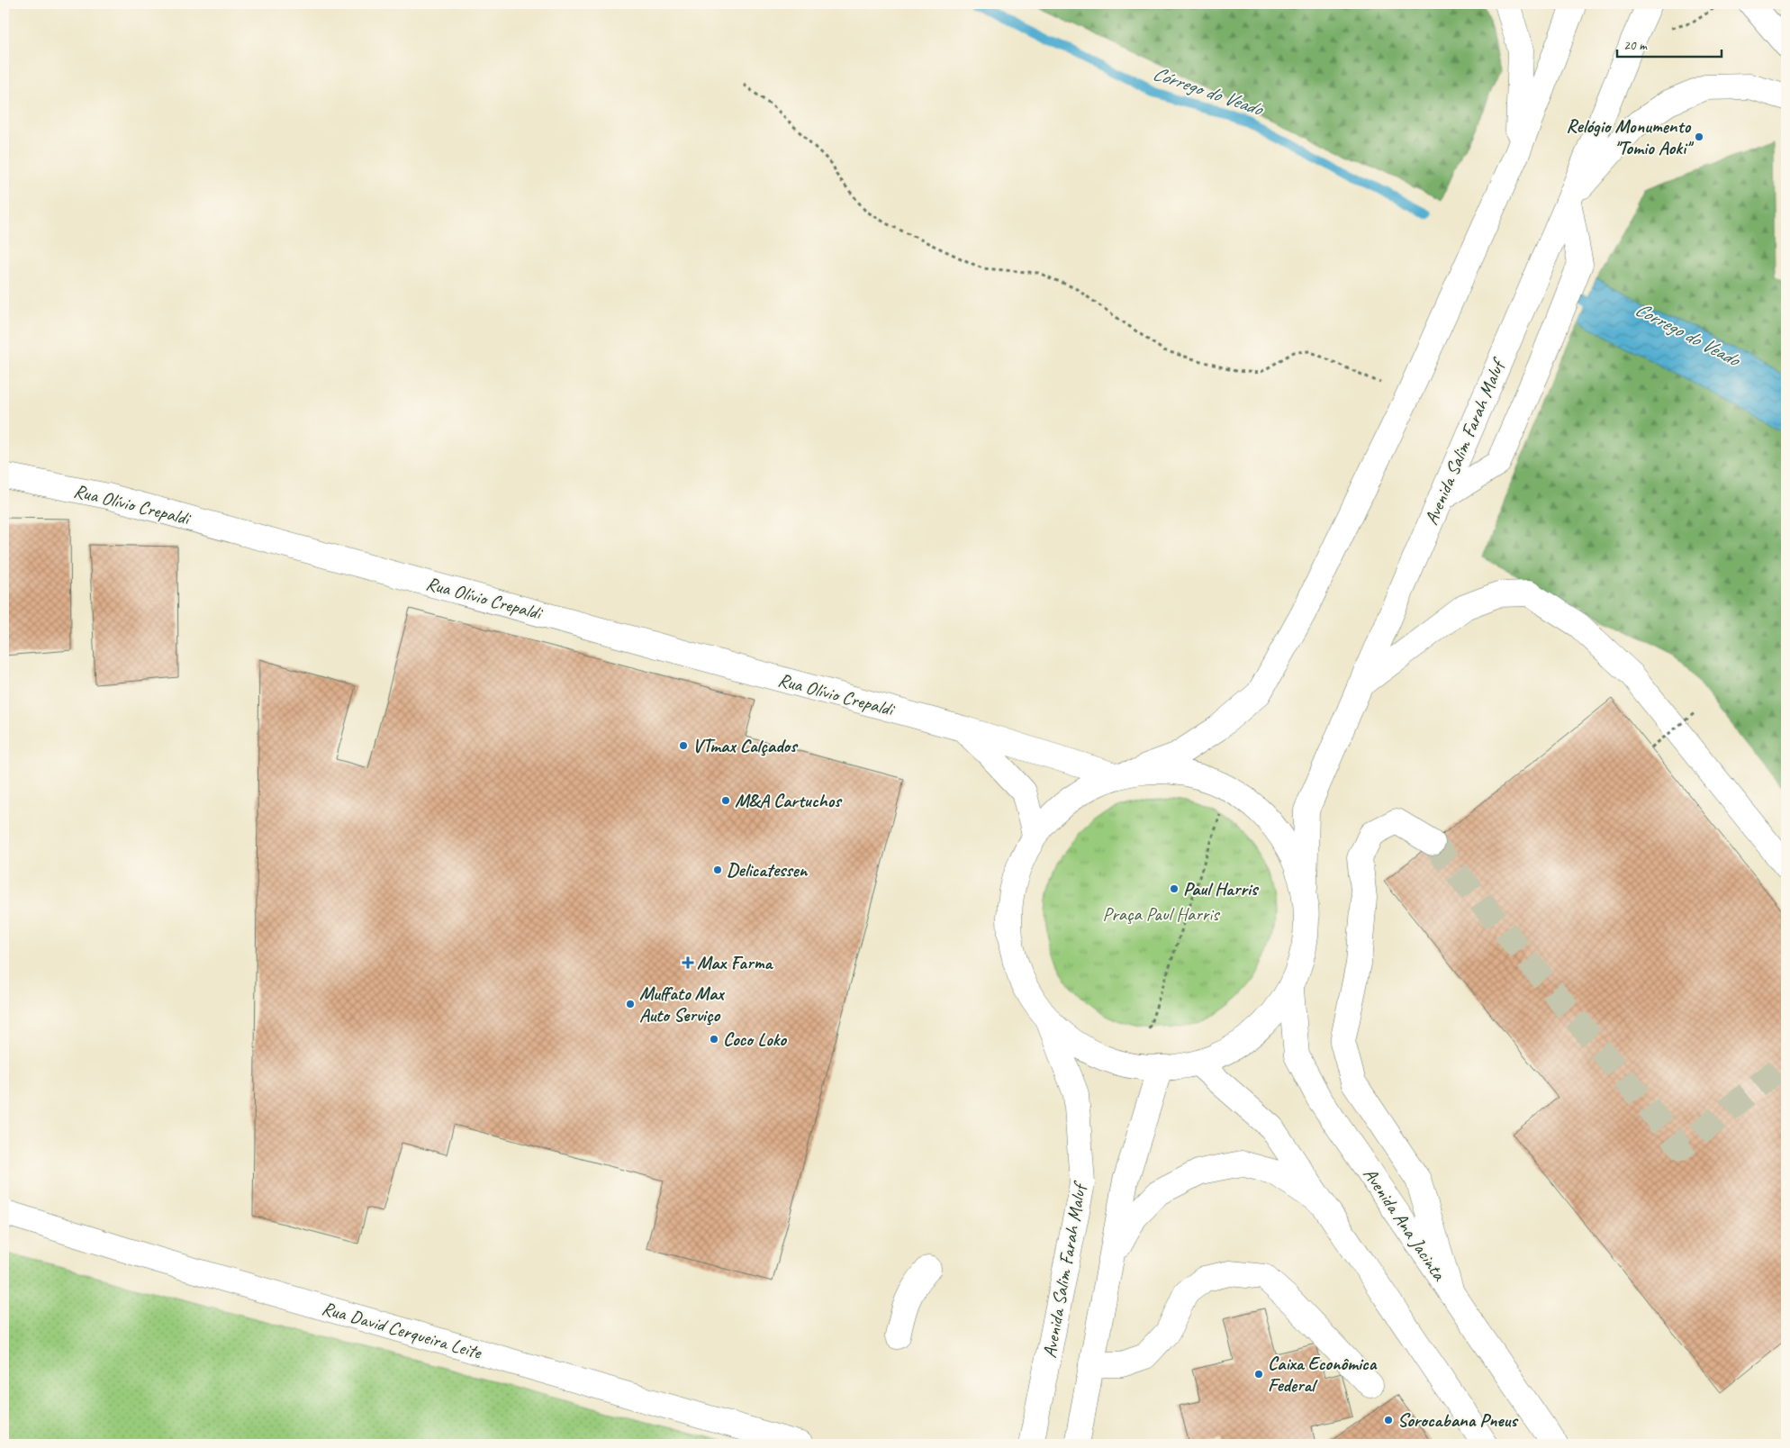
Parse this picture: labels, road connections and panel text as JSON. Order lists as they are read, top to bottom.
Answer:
{
  "streets": {
    "main road": [
      "Avenida Salim Farah Maluf",
      "Rua Olívio Crepaldi",
      "Avenida Ana Jacinta",
      "Rua David Cerqueira Leite"
    ]
  },
  "crossings": [
    ["Avenida Salim Farah Maluf", "Avenida Ana Jacinta"]
  ],
  "water": ["Córrego do Veado", "Corrego do Veado"],
  "parks": ["Praça Paul Harris"],
  "places": {
    "other": [
      "Relógio Monumento \"Tomio Aoki\"",
      "VTmax Calçados",
      "M&A Cartuchos",
      "Delicatessen",
      "Paul Harris",
      "Muffato Max Auto Serviço",
      "Coco Loko",
      "Caixa Econômica Federal",
      "Sorocabana Pneus"
    ],
    "health": ["Max Farma"]
  },
  "scale_bar": "20 m"
}
